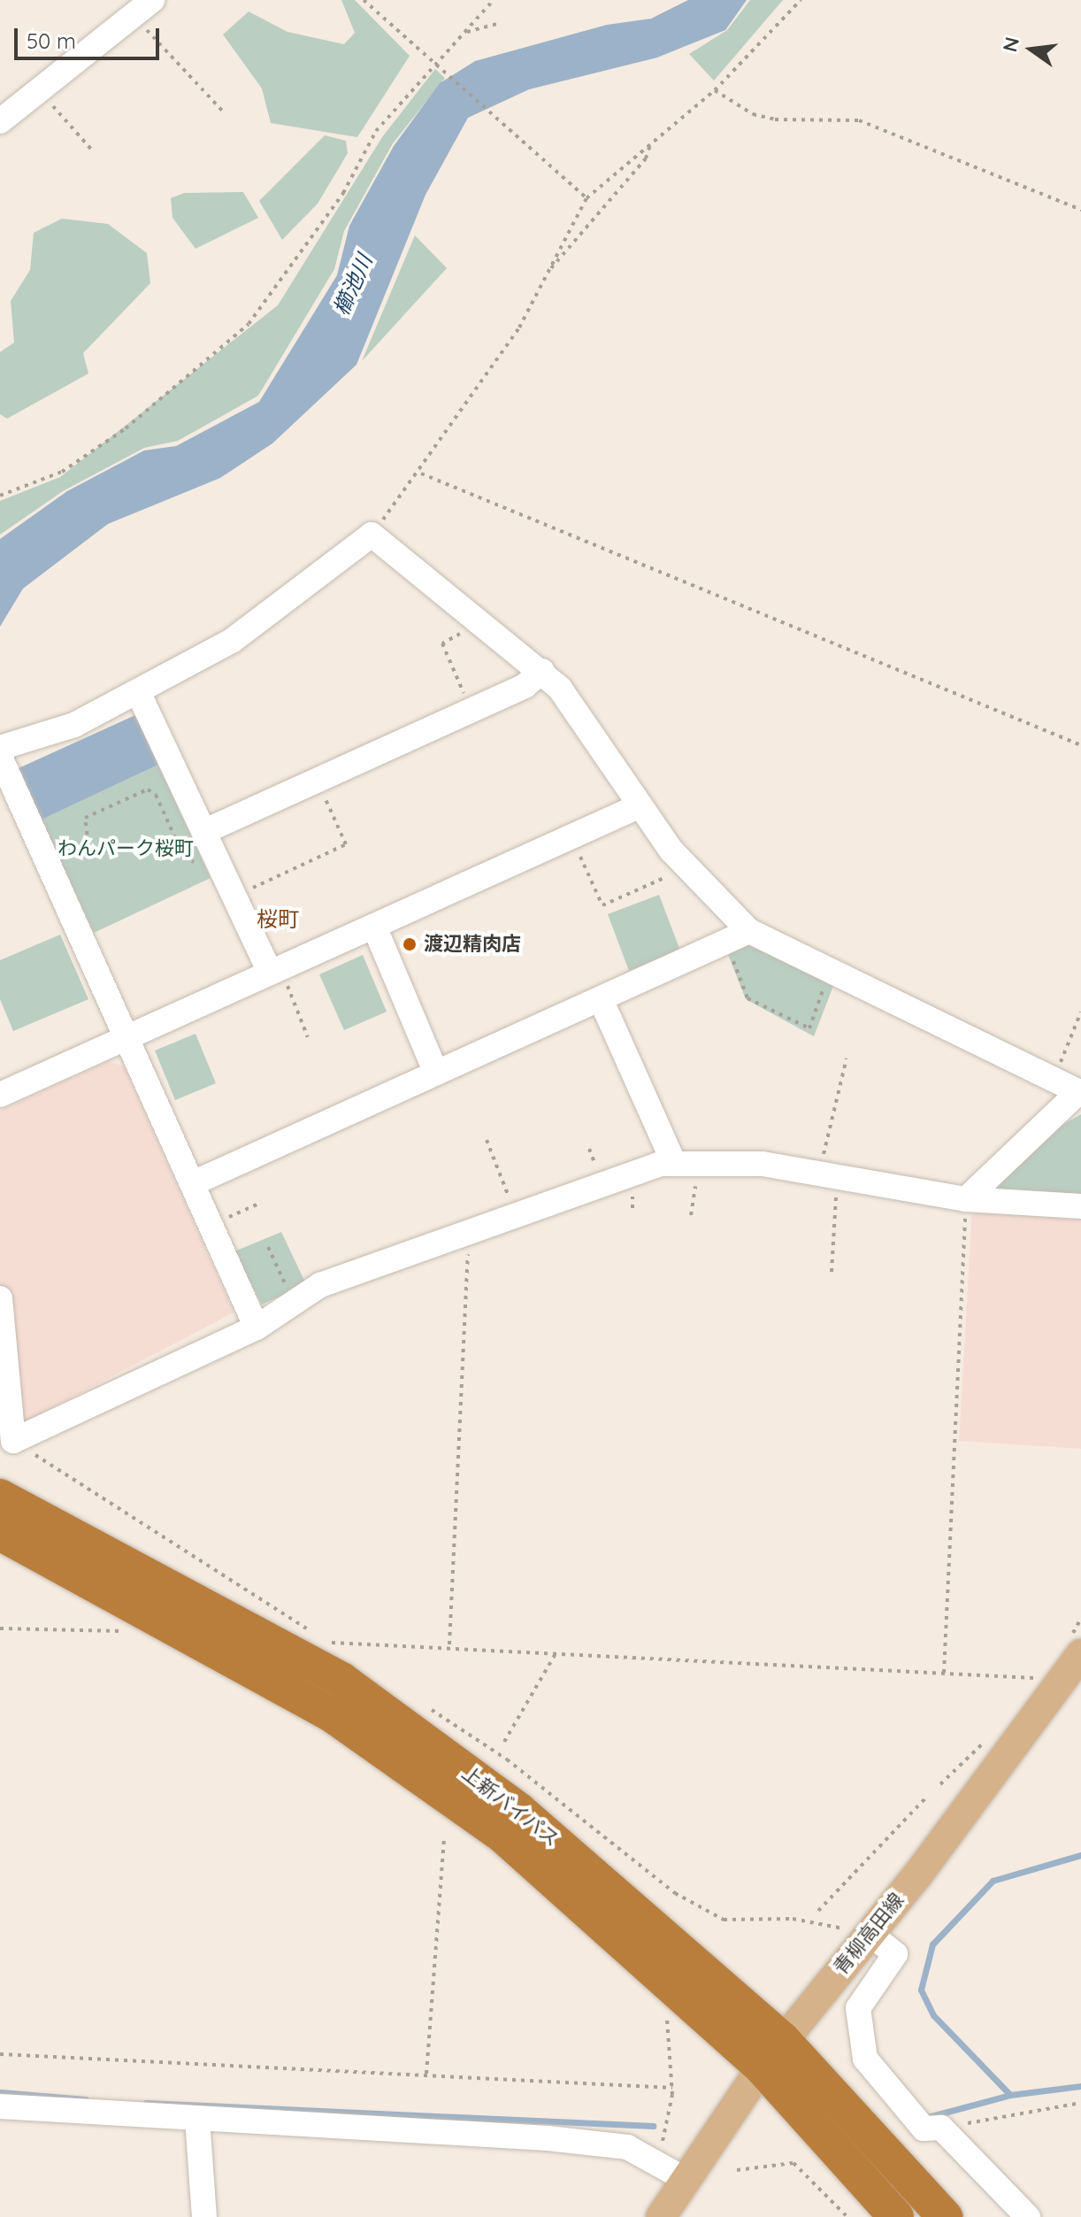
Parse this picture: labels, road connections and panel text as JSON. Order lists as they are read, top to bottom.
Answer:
{
  "streets": {
    "highway": ["上新バイパス"],
    "main road": ["青柳高田線"]
  },
  "crossings": [
    ["上新バイパス", "青柳高田線"]
  ],
  "districts": ["桜町"],
  "water": ["櫛池川"],
  "parks": ["わんパーク桜町"],
  "places": ["渡辺精肉店"],
  "scale_bar": "50 m",
  "north": "left"
}
